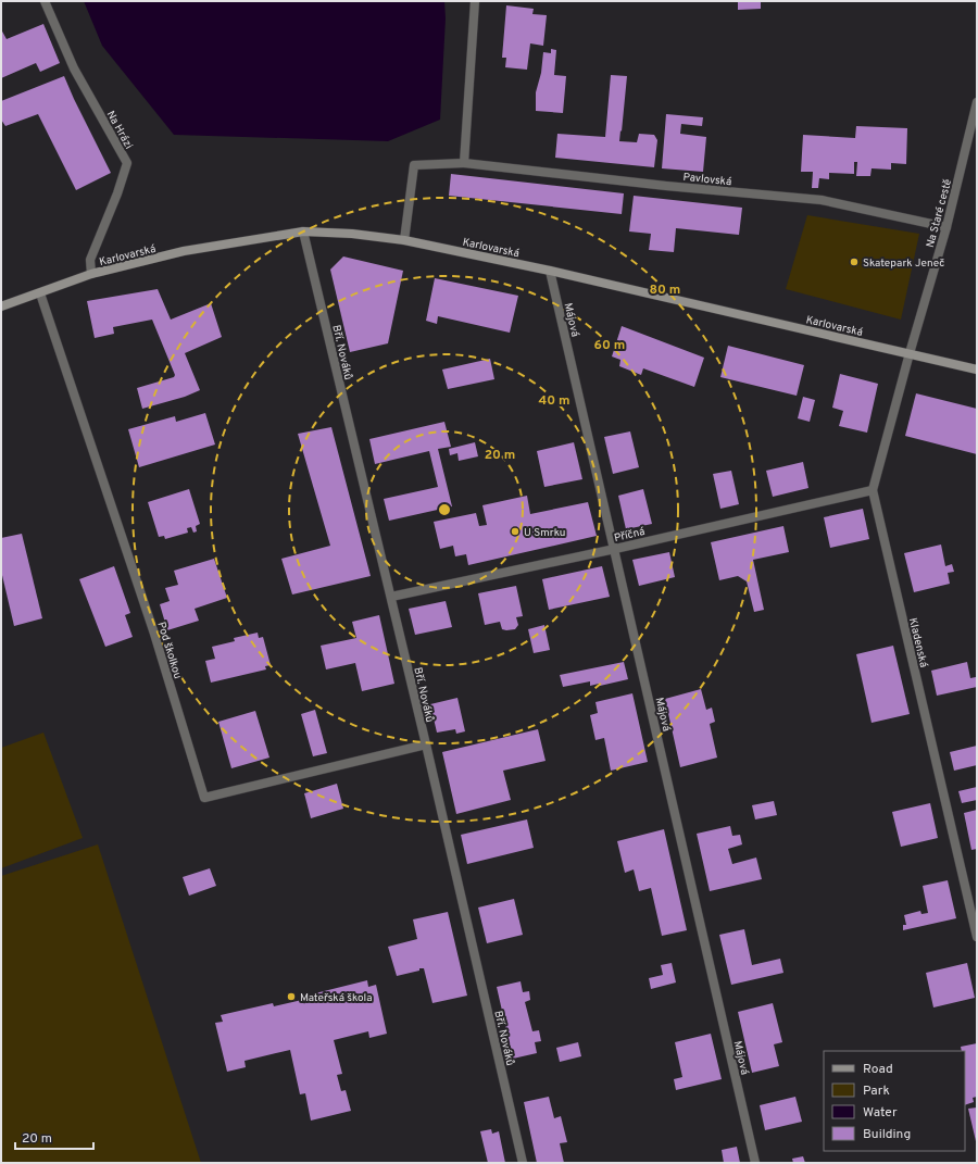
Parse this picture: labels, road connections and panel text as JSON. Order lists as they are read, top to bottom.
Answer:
{
  "streets": {
    "main road": ["Karlovarská"],
    "street": [
      "Na Hrázi",
      "Pavlovská",
      "Na Staré cestě",
      "Májová",
      "Bří. Nováků",
      "Příčná",
      "Kladenská",
      "Pod školkou"
    ]
  },
  "crossings": [
    ["Na Hrázi", "Karlovarská"],
    ["Pavlovská", "Na Staré cestě"],
    ["Pavlovská", "Karlovarská"],
    ["Na Staré cestě", "Karlovarská"],
    ["Na Staré cestě", "Kladenská"],
    ["Karlovarská", "Májová"],
    ["Karlovarská", "Bří. Nováků"],
    ["Karlovarská", "Kladenská"],
    ["Karlovarská", "Pod školkou"],
    ["Májová", "Příčná"],
    ["Bří. Nováků", "Příčná"],
    ["Bří. Nováků", "Pod školkou"],
    ["Příčná", "Kladenská"]
  ],
  "places": ["Skatepark Jeneč", "U Smrku", "Mateřská škola"],
  "legend": [
    "Road",
    "Park",
    "Water",
    "Building"
  ],
  "scale_bar": "20 m",
  "rings": [
    "80 m",
    "60 m",
    "40 m",
    "20 m"
  ]
}
